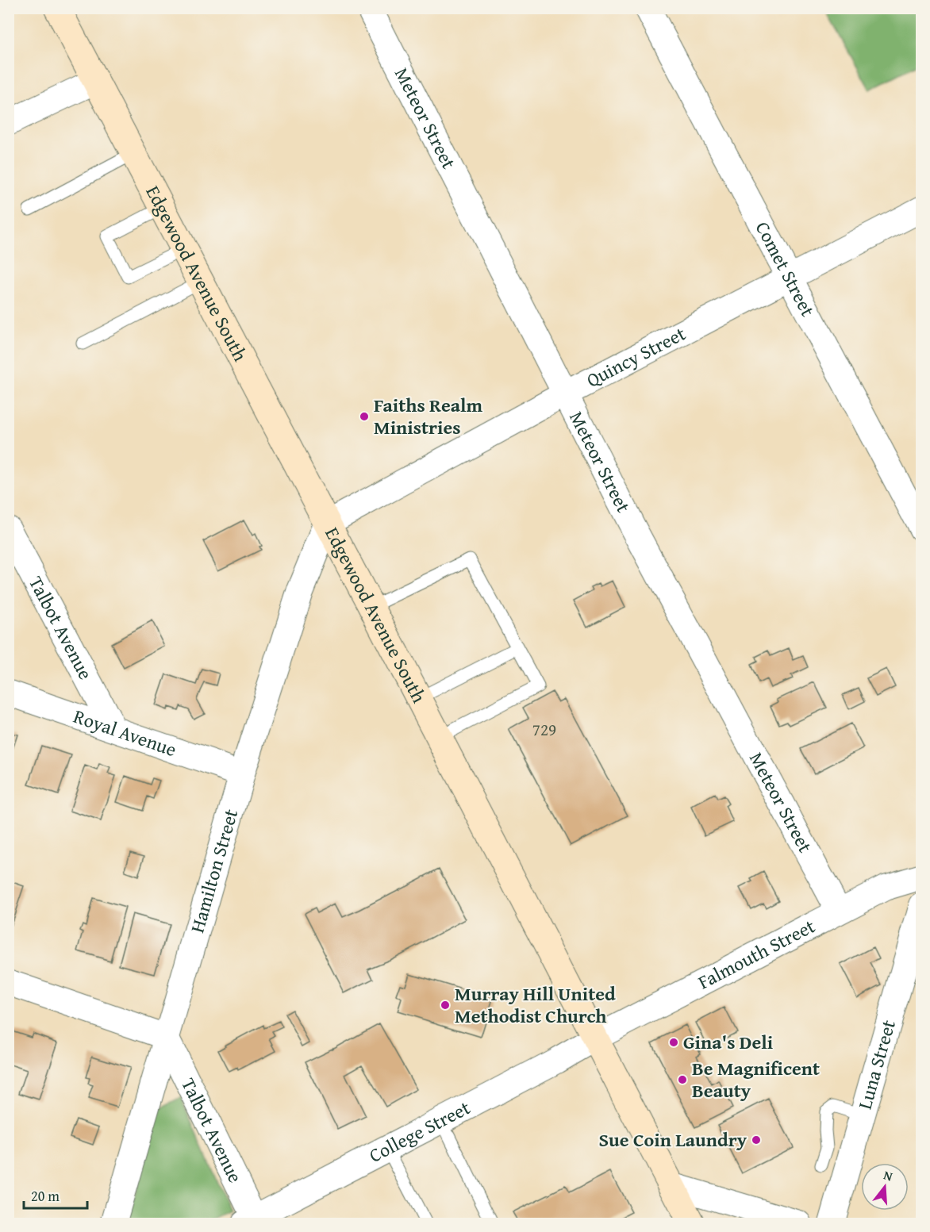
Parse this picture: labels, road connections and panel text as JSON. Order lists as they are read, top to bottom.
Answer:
{
  "streets": {
    "main road": ["Edgewood Avenue South"],
    "street": [
      "Meteor Street",
      "Comet Street",
      "Quincy Street",
      "Talbot Avenue",
      "Royal Avenue",
      "Hamilton Street",
      "Falmouth Street",
      "Luna Street",
      "College Street"
    ]
  },
  "crossings": [
    ["Meteor Street", "Quincy Street"],
    ["Meteor Street", "Falmouth Street"],
    ["Comet Street", "Quincy Street"],
    ["Edgewood Avenue South", "Quincy Street"],
    ["Edgewood Avenue South", "Hamilton Street"],
    ["Edgewood Avenue South", "Falmouth Street"],
    ["Edgewood Avenue South", "College Street"],
    ["Quincy Street", "Hamilton Street"],
    ["Talbot Avenue", "Royal Avenue"],
    ["Talbot Avenue", "Hamilton Street"],
    ["Talbot Avenue", "College Street"],
    ["Royal Avenue", "Hamilton Street"],
    ["Falmouth Street", "College Street"]
  ],
  "places": [
    "Faiths Realm Ministries",
    "Murray Hill United Methodist Church",
    "Gina's Deli",
    "Be Magnificent Beauty",
    "Sue Coin Laundry"
  ],
  "house_numbers": ["729"],
  "scale_bar": "20 m",
  "north": "top"
}
